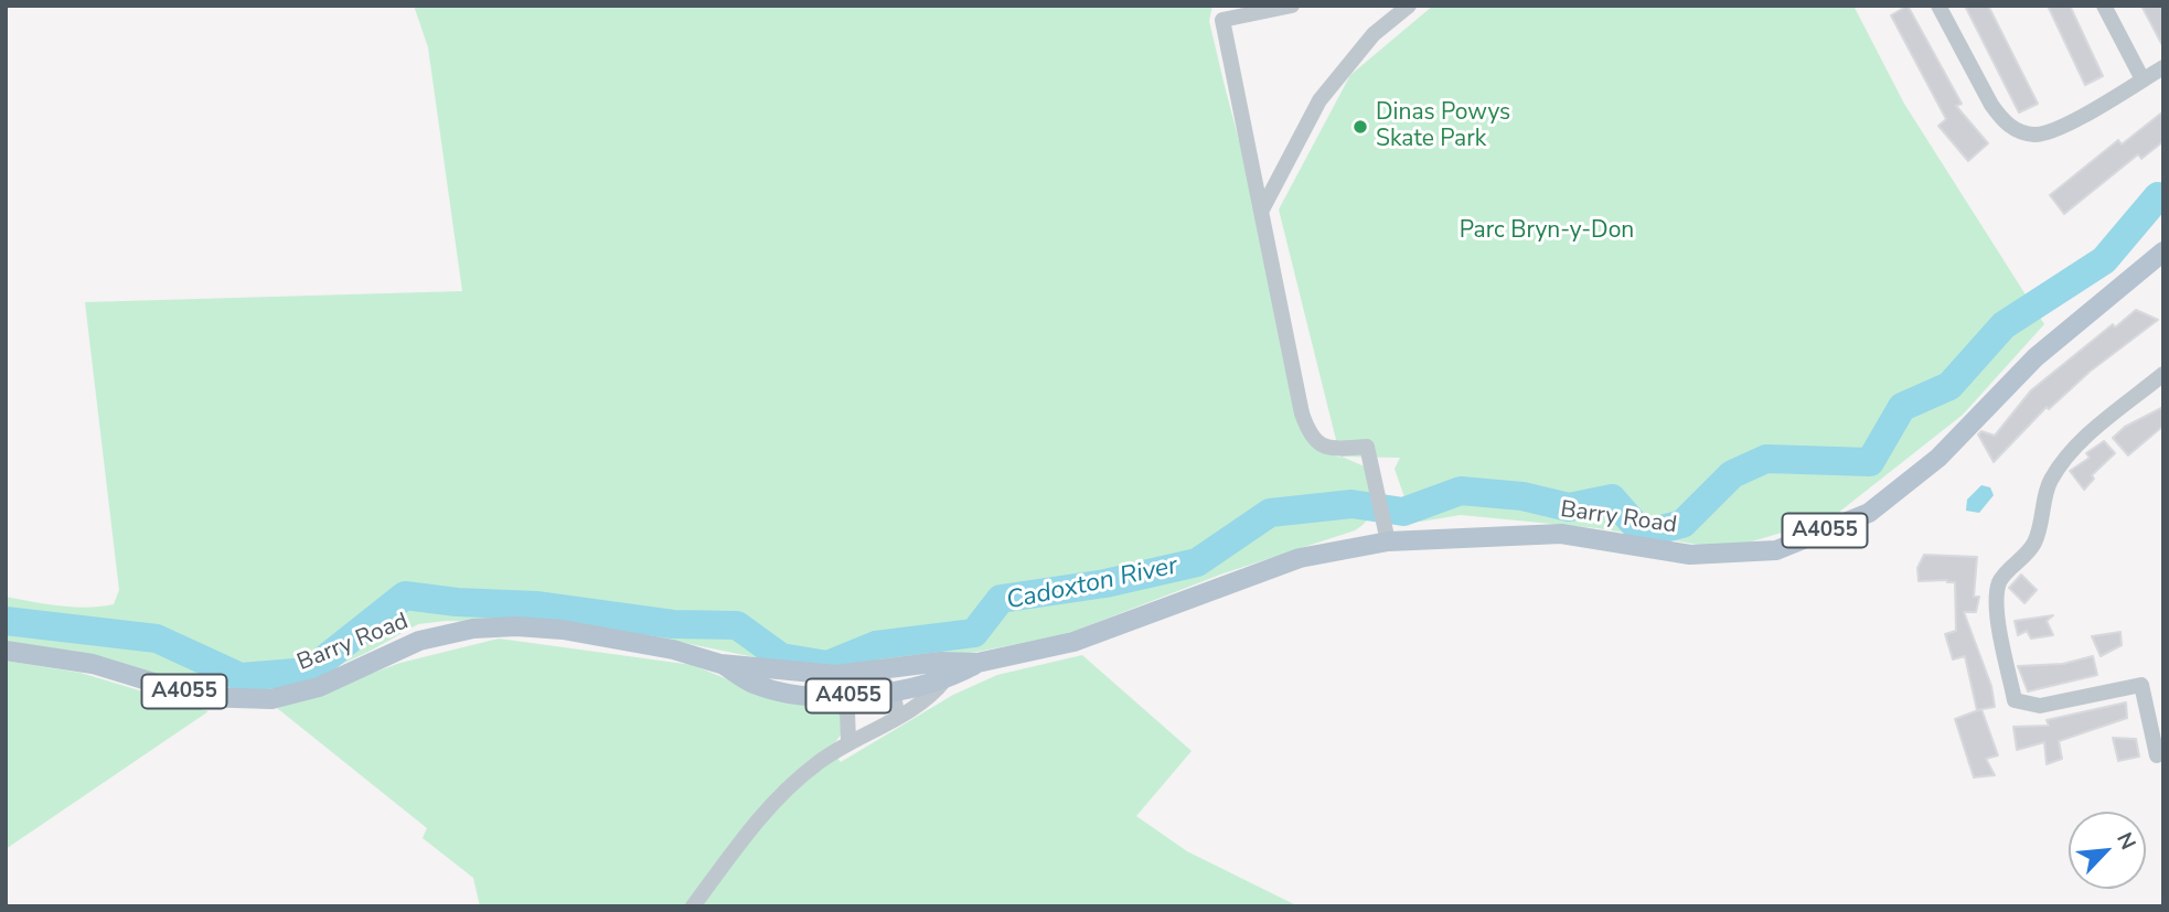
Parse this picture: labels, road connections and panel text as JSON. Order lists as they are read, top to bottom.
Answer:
{
  "streets": {
    "main road": ["Barry Road", "A4055"]
  },
  "water": ["Cadoxton River"],
  "parks": ["Parc Bryn-y-Don"],
  "places": ["Dinas Powys Skate Park"],
  "north": "top right"
}
